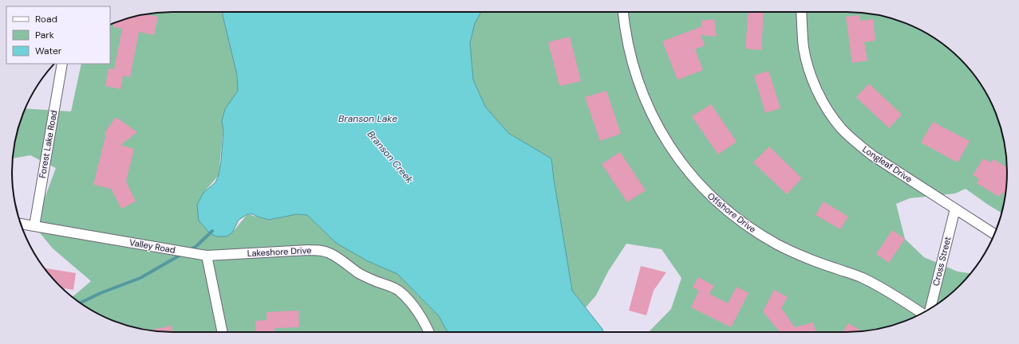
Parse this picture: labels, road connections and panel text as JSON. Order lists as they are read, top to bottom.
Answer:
{
  "streets": {
    "street": [
      "Forest Lake Road",
      "Longleaf Drive",
      "Offshore Drive",
      "Valley Road",
      "Lakeshore Drive",
      "Cross Street"
    ]
  },
  "crossings": [
    ["Forest Lake Road", "Valley Road"],
    ["Longleaf Drive", "Cross Street"],
    ["Valley Road", "Lakeshore Drive"]
  ],
  "water": ["Branson Lake", "Branson Creek"],
  "legend": ["Road", "Park", "Water"]
}
